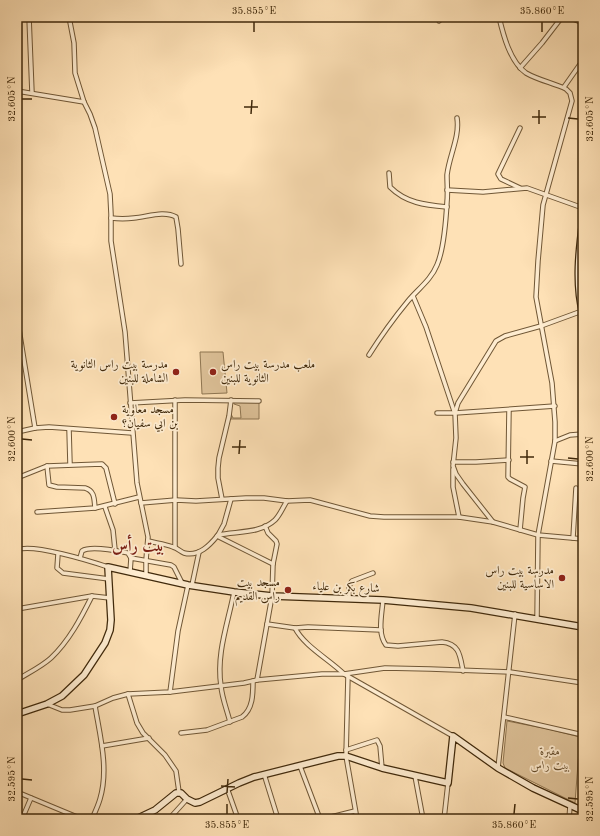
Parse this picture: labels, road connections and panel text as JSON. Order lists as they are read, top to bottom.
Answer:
{
  "streets": {
    "street": ["شارع بكر بن علياء"]
  },
  "districts": ["بيت رأس"],
  "parks": ["مقبرة بيت راس"],
  "places": [
    "مدرسة بيت راس الثانوية الشاملة للبنين",
    "ملعب مدرسة بيت راس الثانوية للبنين",
    "مسجد معاوية بن ابي سفيان؟",
    "مدرسة بيت راس الاساسية للبنين",
    "مسجد بيت راس القديم"
  ],
  "coordinates": [
    "35.855°E",
    "35.860°E",
    "32.605°N",
    "32.600°N",
    "32.595°N"
  ]
}
